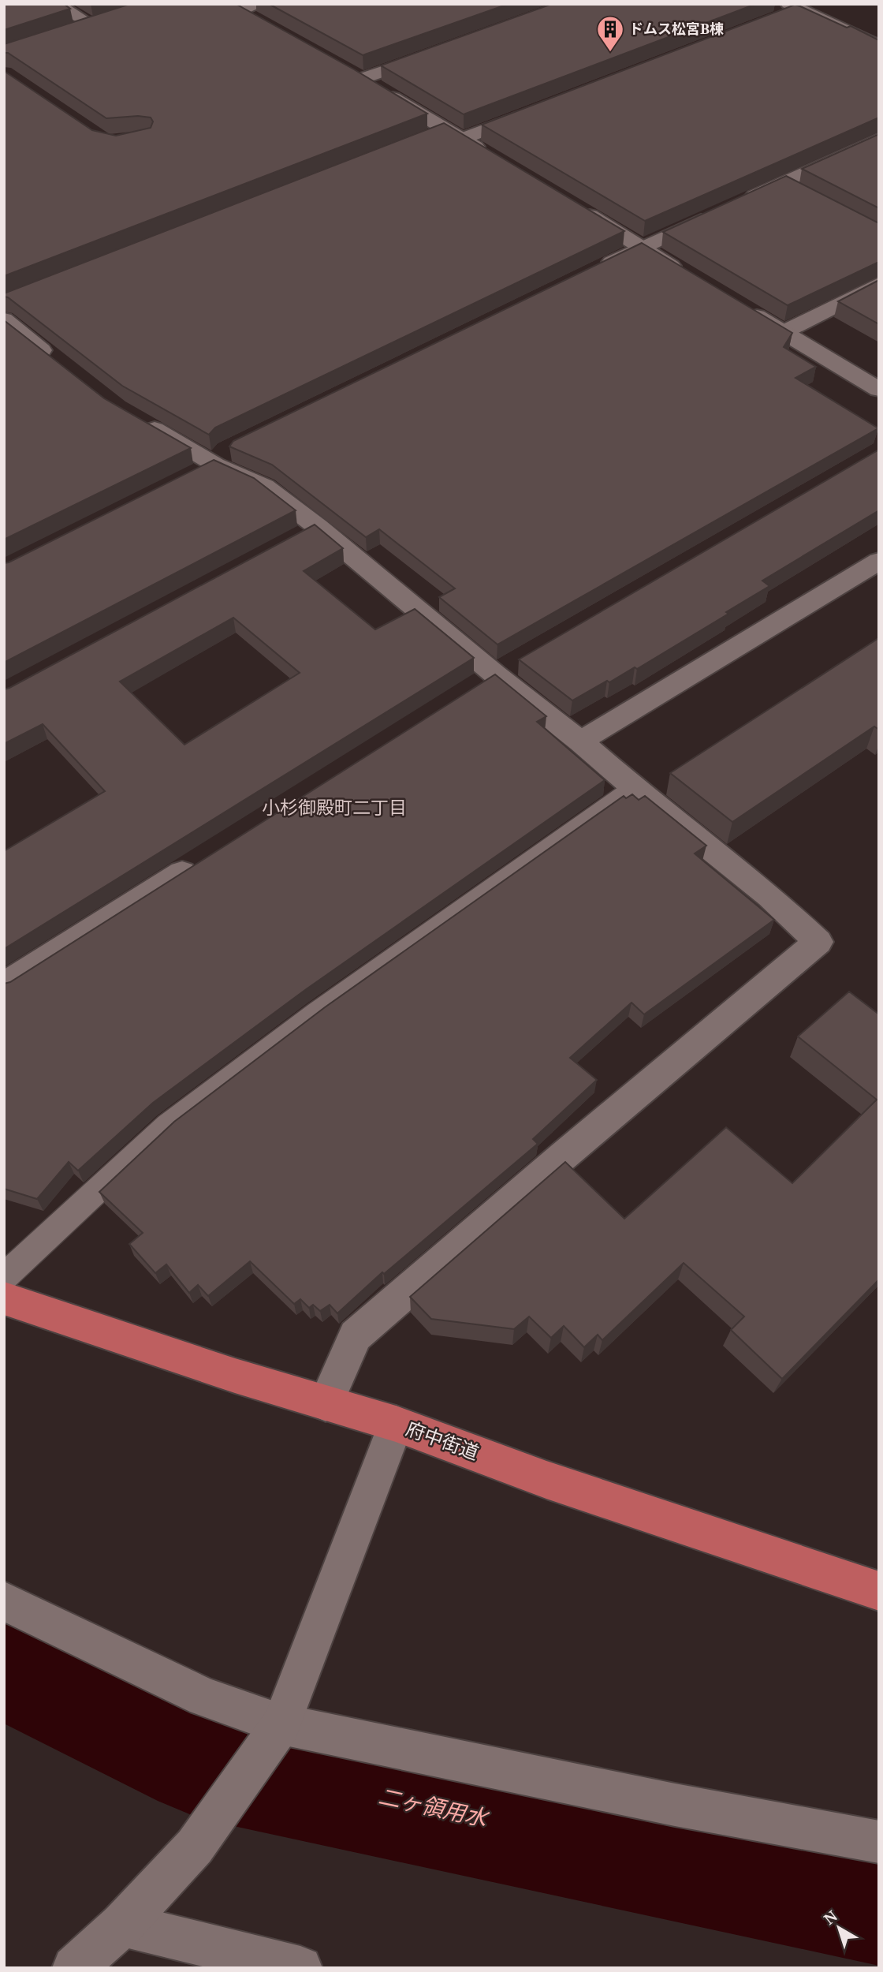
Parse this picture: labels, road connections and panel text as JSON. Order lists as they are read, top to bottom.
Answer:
{
  "streets": {
    "highway": ["府中街道"]
  },
  "districts": ["小杉御殿町二丁目"],
  "water": ["二ヶ領用水"],
  "places": {
    "building": ["ドムス松宮B棟"]
  },
  "north": "top left"
}
